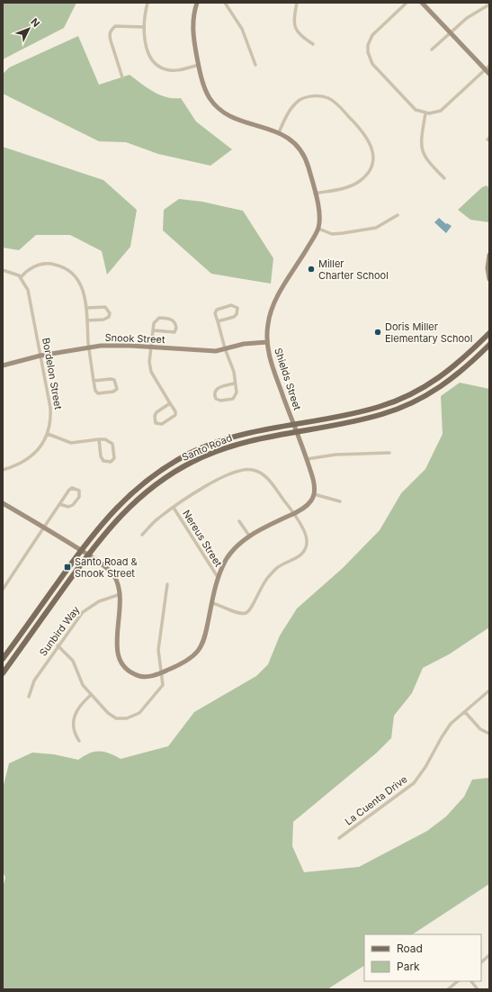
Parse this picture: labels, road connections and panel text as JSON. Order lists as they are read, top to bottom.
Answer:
{
  "streets": {
    "main road": ["Santo Road"],
    "street": [
      "Snook Street",
      "Bordelon Street",
      "Shields Street",
      "Nereus Street",
      "Sunbird Way",
      "La Cuenta Drive"
    ]
  },
  "crossings": [
    ["Snook Street", "Bordelon Street"],
    ["Snook Street", "Shields Street"],
    ["Shields Street", "Santo Road"]
  ],
  "places": {
    "other": ["Miller Charter School", "Doris Miller Elementary School"],
    "transit": ["Santo Road & Snook Street"]
  },
  "legend": ["Road", "Park"],
  "north": "top right"
}
